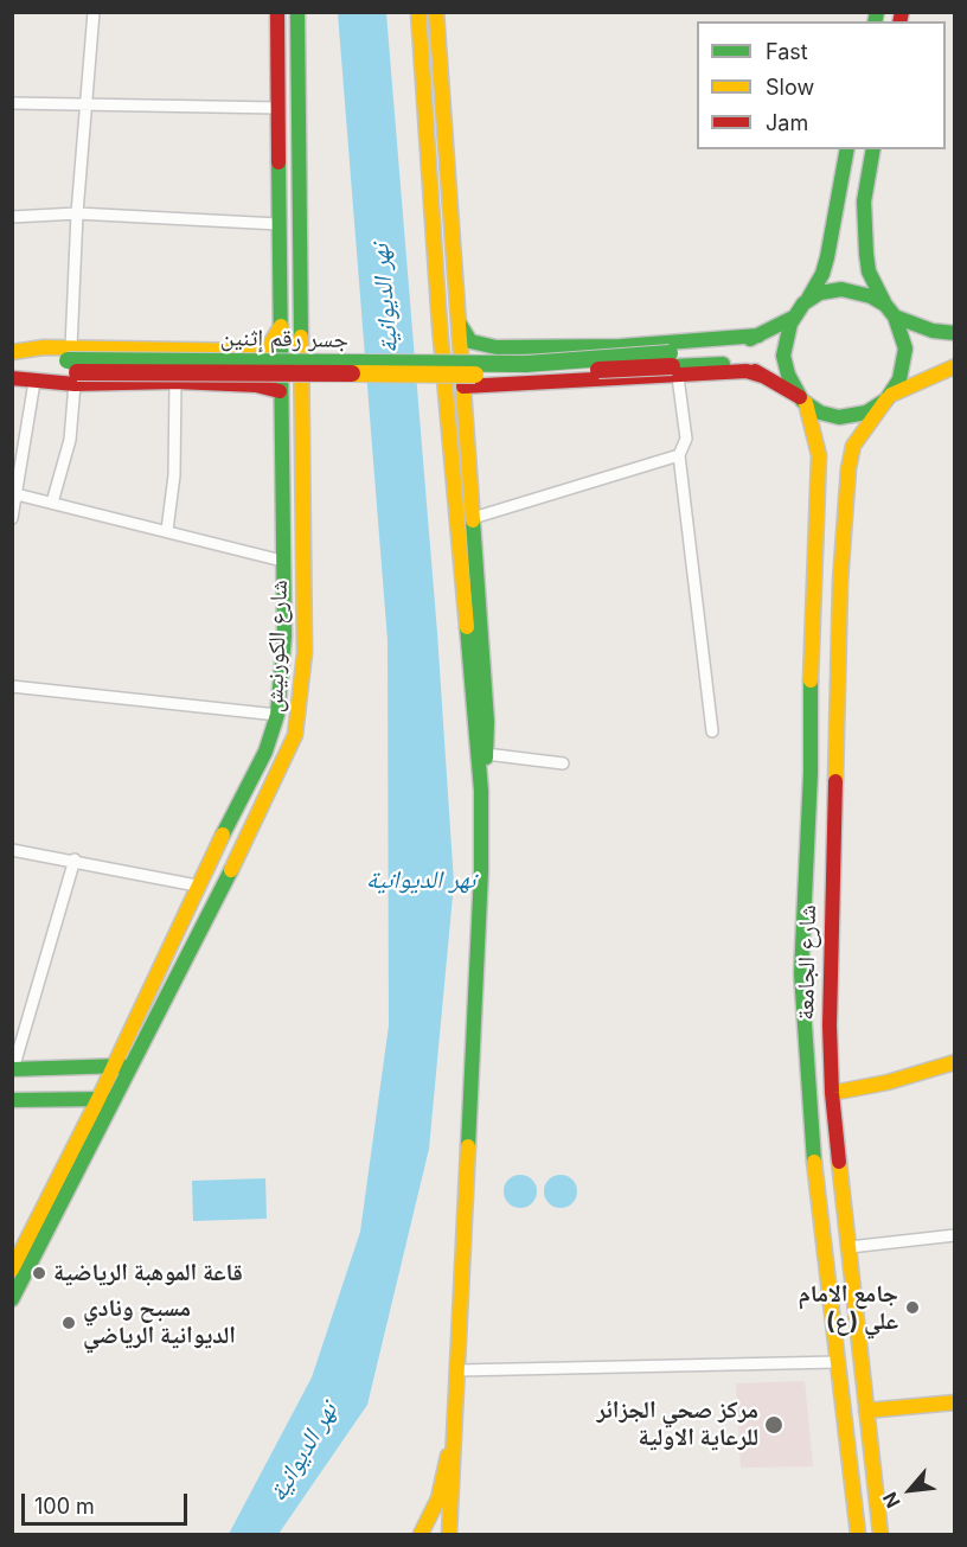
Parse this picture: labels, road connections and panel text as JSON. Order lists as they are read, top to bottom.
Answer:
{
  "streets": {
    "main road": ["جسر رقم إثنين", "شارع الكورنيش", "شارع الجامعة"]
  },
  "water": ["نهر الديوانية"],
  "places": [
    "قاعة الموهبة الرياضية",
    "جامع الامام علي (ع)",
    "مسبح ونادي الديوانية الرياضي",
    "مركز صحي الجزائر للرعاية الاولية"
  ],
  "legend": ["Fast", "Slow", "Jam"],
  "scale_bar": "100 m",
  "north": "bottom left"
}
